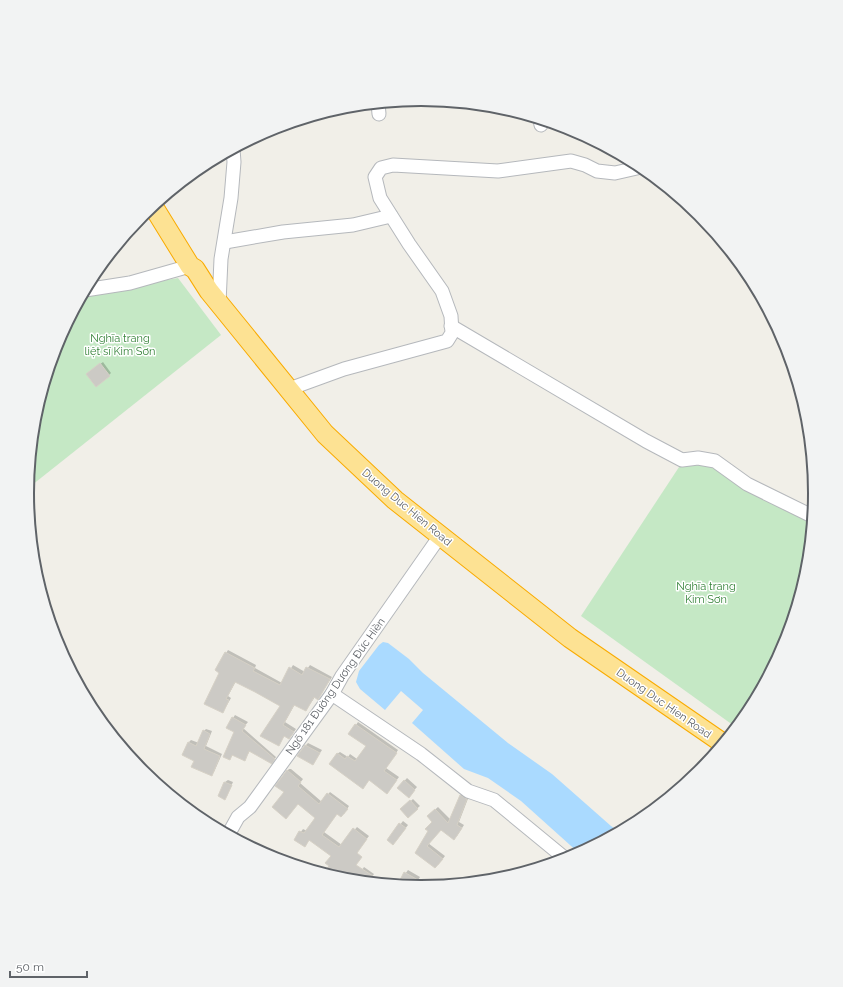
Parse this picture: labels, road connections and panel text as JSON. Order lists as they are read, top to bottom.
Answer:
{
  "streets": {
    "highway": ["Duong Duc Hien Road"],
    "street": ["Ngõ 181 Đường Dương Đức Hiền"]
  },
  "crossings": [
    ["Duong Duc Hien Road", "Ngõ 181 Đường Dương Đức Hiền"]
  ],
  "parks": ["Nghĩa trang liệt sĩ Kim Sơn", "Nghĩa trang Kim Sơn"],
  "scale_bar": "50 m"
}
